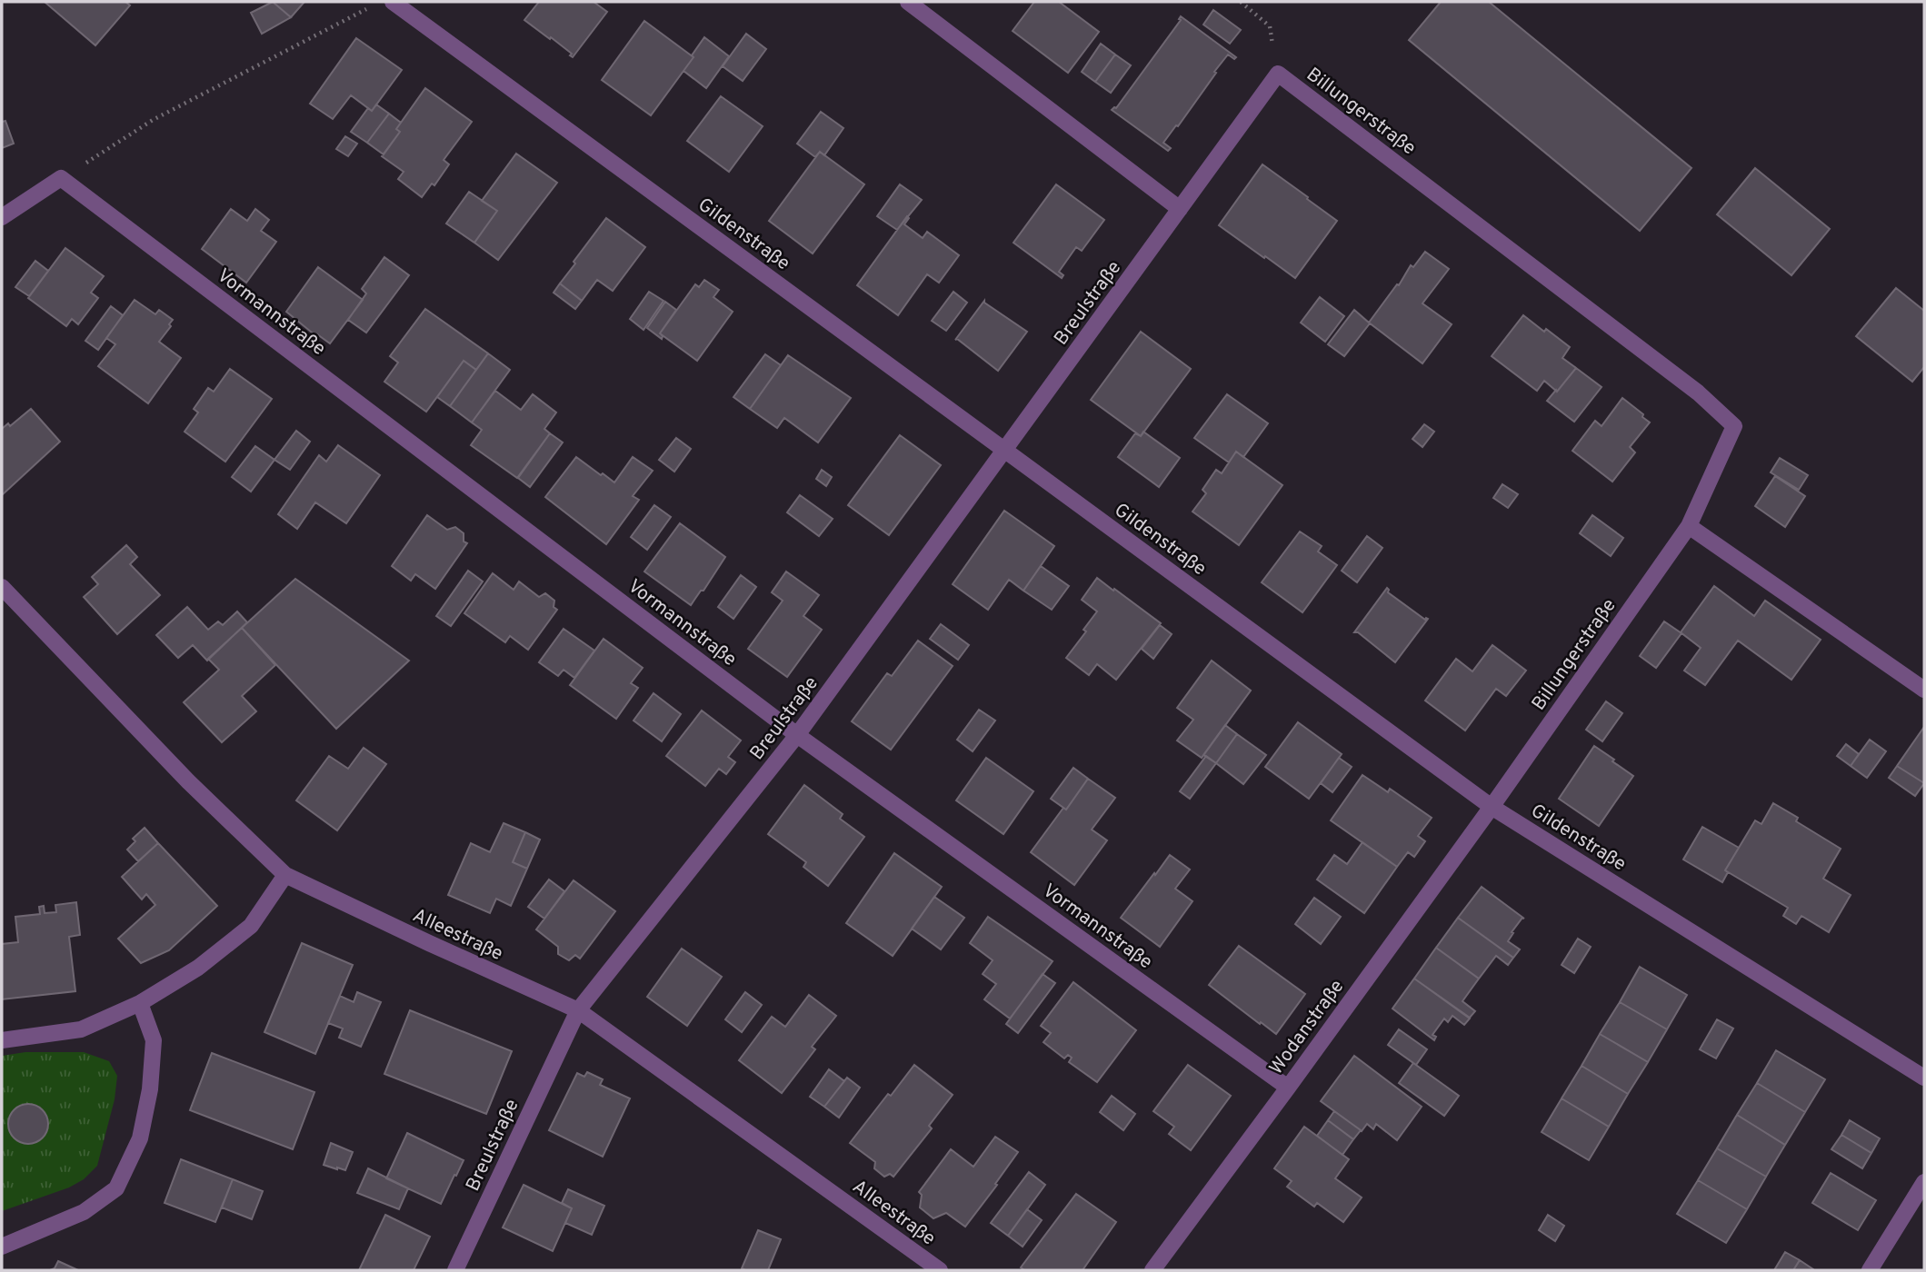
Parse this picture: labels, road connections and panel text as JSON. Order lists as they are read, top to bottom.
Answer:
{
  "streets": {
    "street": [
      "Billungerstraße",
      "Gildenstraße",
      "Breulstraße",
      "Vormannstraße",
      "Alleestraße",
      "Wodanstraße"
    ]
  },
  "crossings": [
    ["Billungerstraße", "Gildenstraße"],
    ["Billungerstraße", "Breulstraße"],
    ["Billungerstraße", "Wodanstraße"],
    ["Gildenstraße", "Breulstraße"],
    ["Gildenstraße", "Wodanstraße"],
    ["Breulstraße", "Vormannstraße"],
    ["Breulstraße", "Alleestraße"],
    ["Vormannstraße", "Wodanstraße"]
  ]
}
